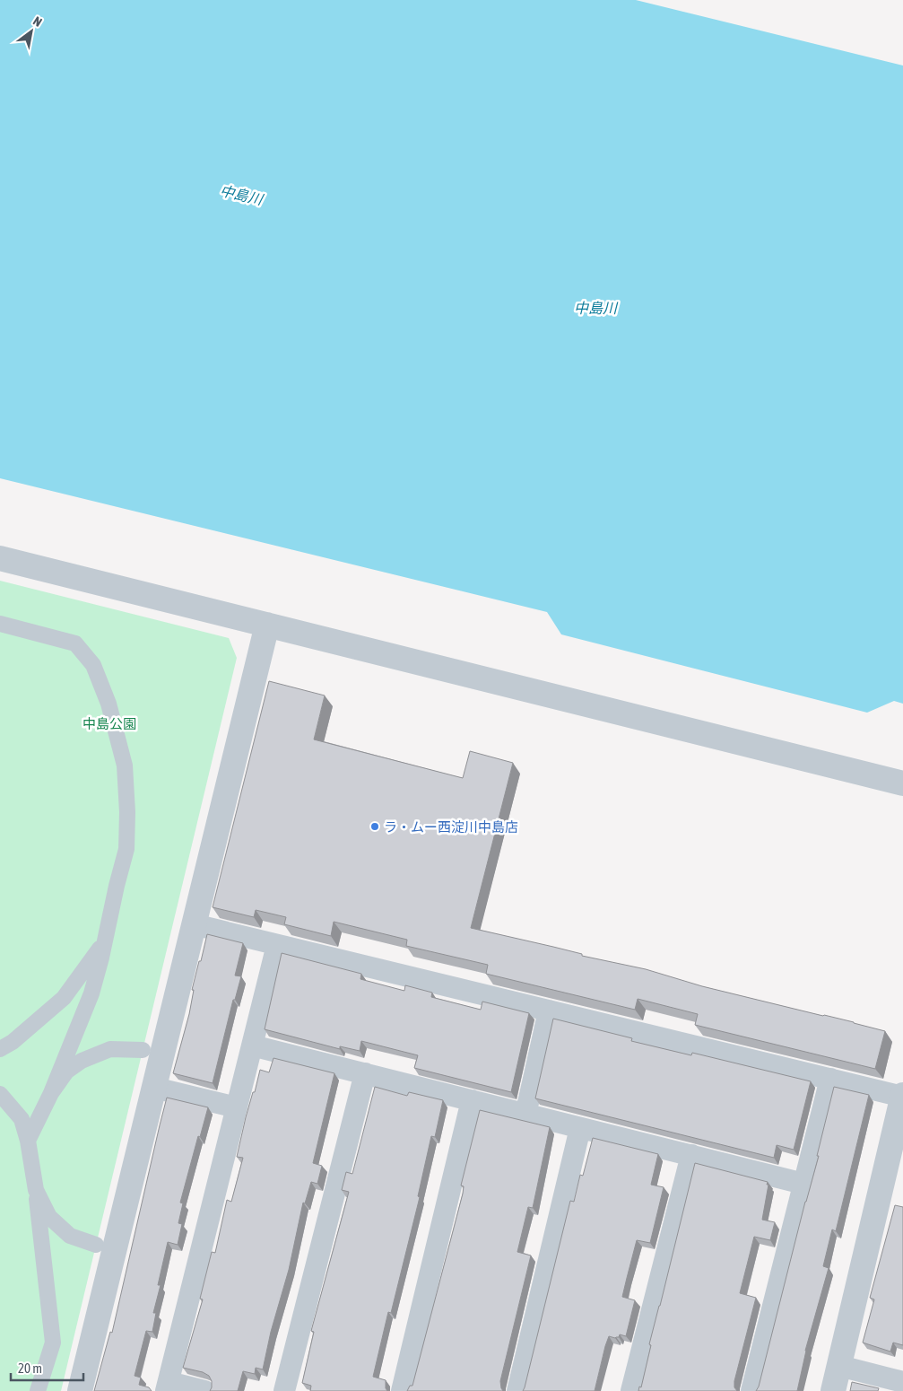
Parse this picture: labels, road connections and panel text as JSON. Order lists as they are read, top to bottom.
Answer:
{
  "water": ["中島川"],
  "parks": ["中島公園"],
  "places": ["ラ・ムー西淀川中島店"],
  "scale_bar": "20 m",
  "north": "top right"
}
